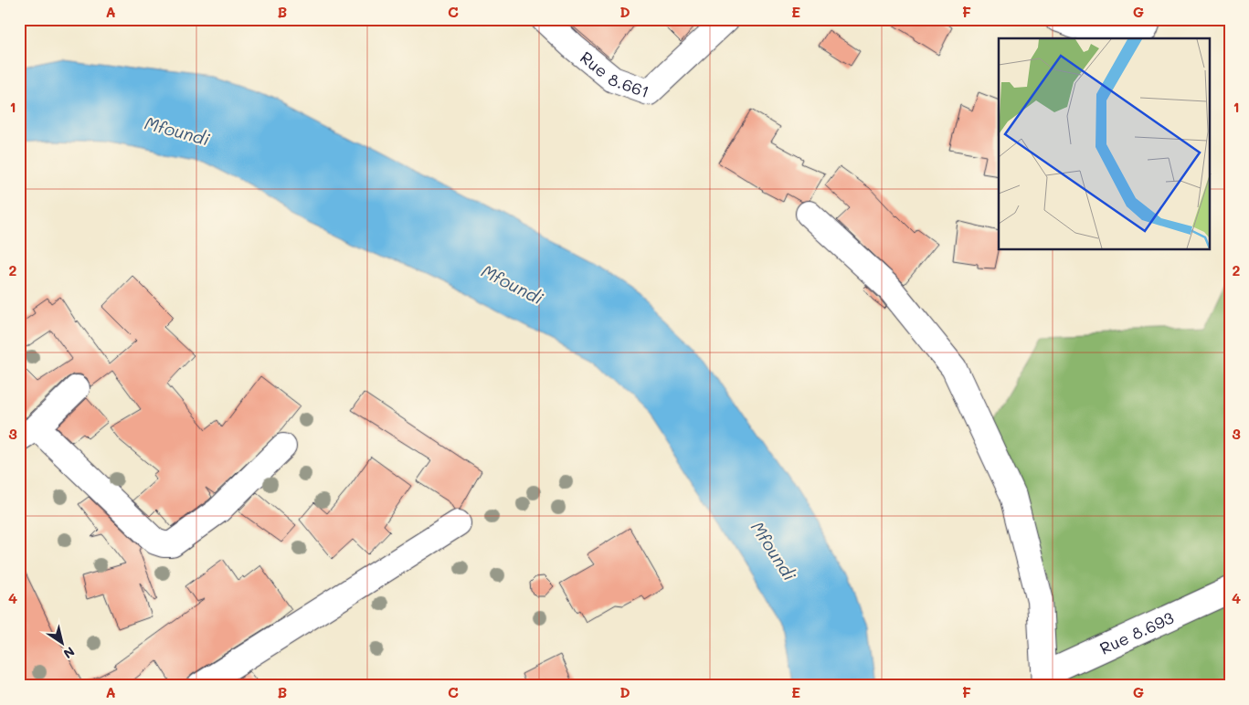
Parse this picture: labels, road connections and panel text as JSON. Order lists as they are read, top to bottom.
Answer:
{
  "streets": {
    "street": ["Rue 8.661", "Rue 8.693"]
  },
  "water": ["Mfoundi"],
  "north": "bottom right",
  "grid": {
    "columns": [
      "A",
      "B",
      "C",
      "D",
      "E",
      "F",
      "G"
    ],
    "rows": [
      "1",
      "2",
      "3",
      "4"
    ]
  }
}
